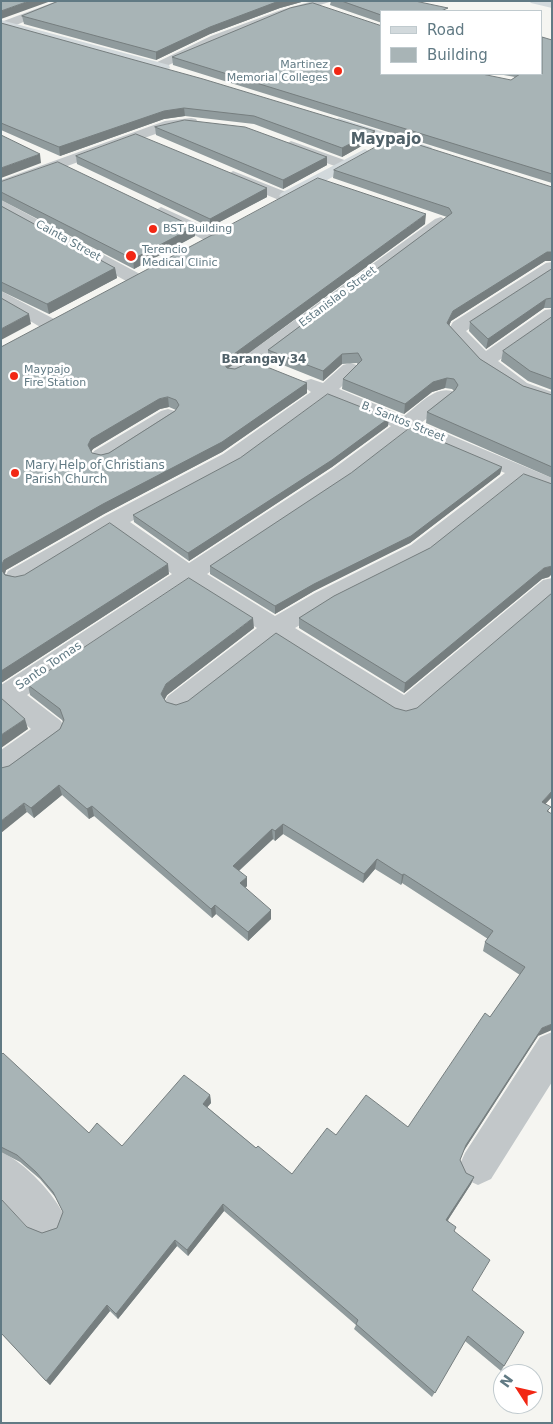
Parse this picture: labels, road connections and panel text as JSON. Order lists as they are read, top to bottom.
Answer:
{
  "streets": {
    "street": [
      "Cainta Street",
      "Estanislao Street",
      "B. Santos Street",
      "Santo Tomas"
    ]
  },
  "districts": ["Maypajo", "Barangay 34"],
  "places": [
    "Martinez Memorial Colleges",
    "BST Building",
    "Terencio Medical Clinic",
    "Maypajo Fire Station",
    "Mary Help of Christians Parish Church"
  ],
  "legend": ["Road", "Building"],
  "north": "top left"
}
